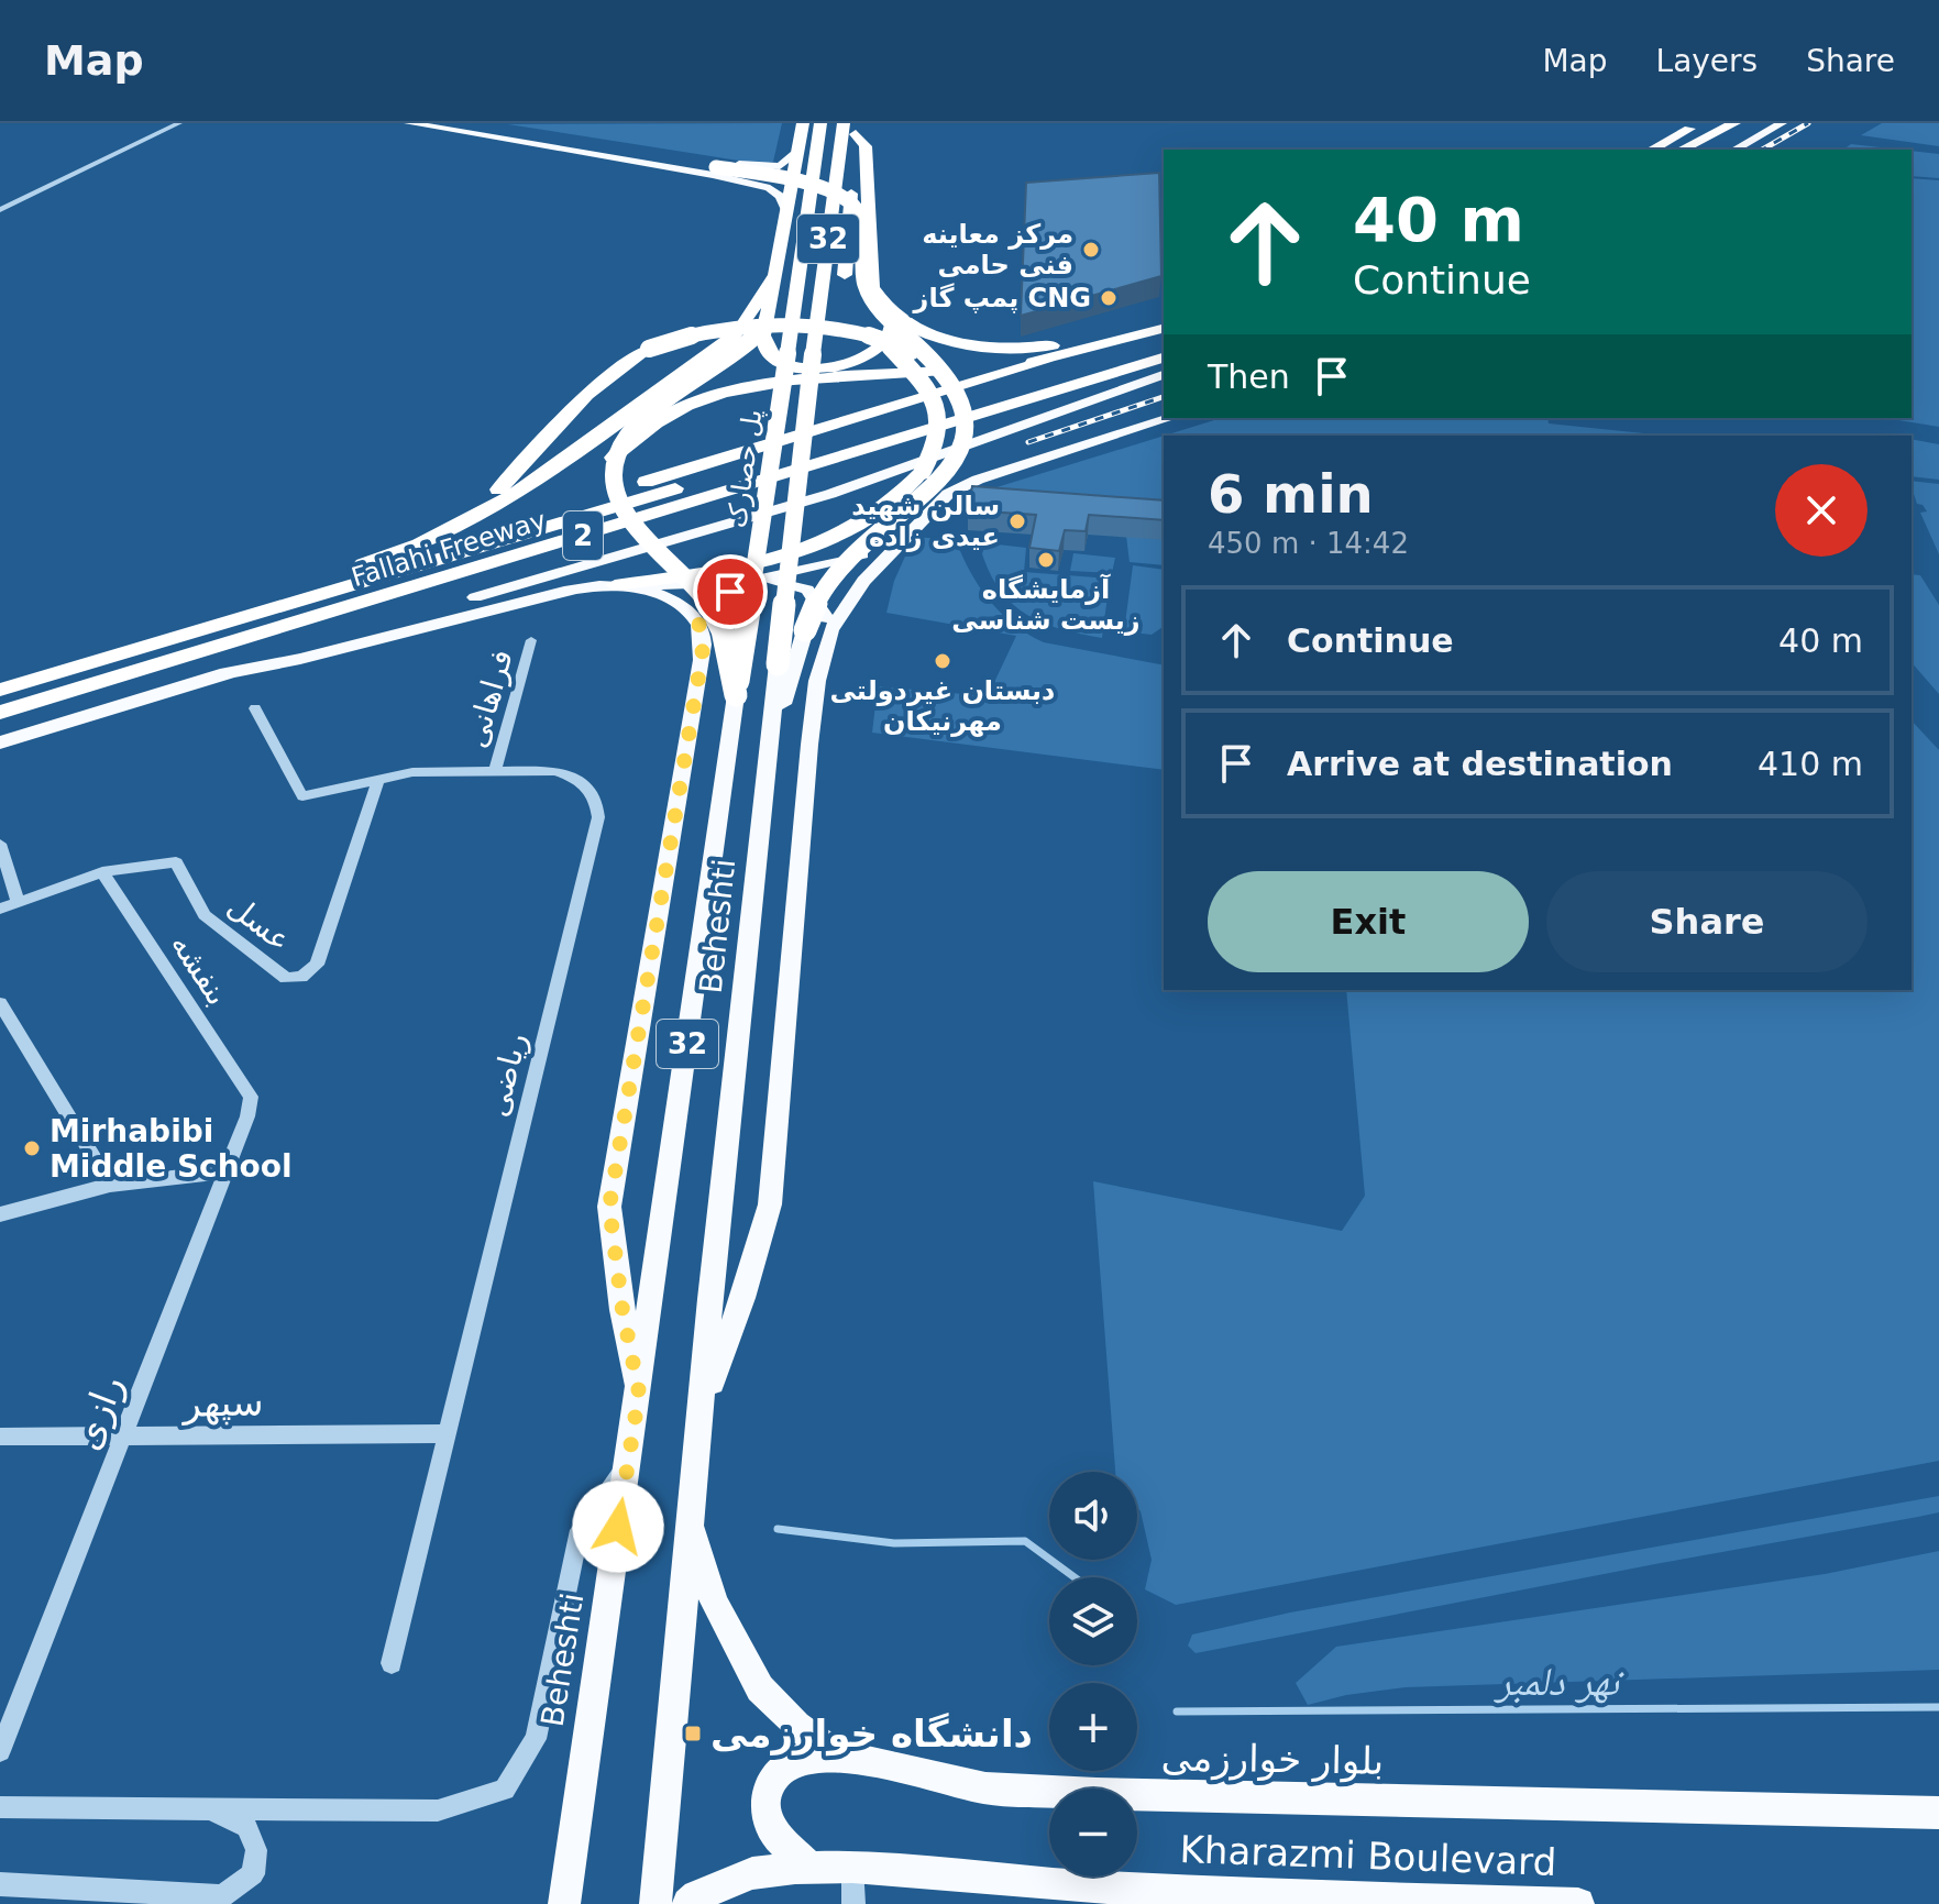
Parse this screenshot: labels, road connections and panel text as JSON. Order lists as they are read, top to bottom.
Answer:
{
  "streets": {
    "highway": [
      "32",
      "پل حصارک",
      "2",
      "Fallahi Freeway"
    ],
    "main road": ["Beheshti", "بلوار خوارزمی", "Kharazmi Boulevard"],
    "street": [
      "فراهانی",
      "عسل",
      "بنفشه",
      "ریاضی",
      "سپهر",
      "رازی"
    ]
  },
  "crossings": [
    ["32", "Beheshti"],
    ["32", "بلوار خوارزمی"],
    ["پل حصارک", "Beheshti"],
    ["فراهانی", "ریاضی"],
    ["عسل", "بنفشه"],
    ["عسل", "ریاضی"],
    ["بنفشه", "رازی"],
    ["ریاضی", "سپهر"],
    ["سپهر", "رازی"]
  ],
  "water": ["نهر دلمبر"],
  "places": {
    "other": [
      "مرکز معاینه فنی حامی",
      "پمپ گاز CNG",
      "سالن شهید عیدی زاده",
      "آزمایشگاه زیست شناسی",
      "دبستان غیردولتی مهرنیکان",
      "Mirhabibi Middle School"
    ],
    "transit": ["دانشگاه خوارزمی"]
  },
  "page": {
    "header": "Map",
    "nav": ["Map", "Layers", "Share"],
    "turn": ["40 m", "Continue"],
    "then": "Then",
    "heading": ["6 min", "450 m · 14:42"],
    "list": [
      {
        "name": "Continue",
        "value": "40 m"
      },
      {
        "name": "Arrive at destination",
        "value": "410 m"
      }
    ],
    "buttons": ["Exit", "Share"],
    "map_buttons": ["+", "−"]
  }
}
